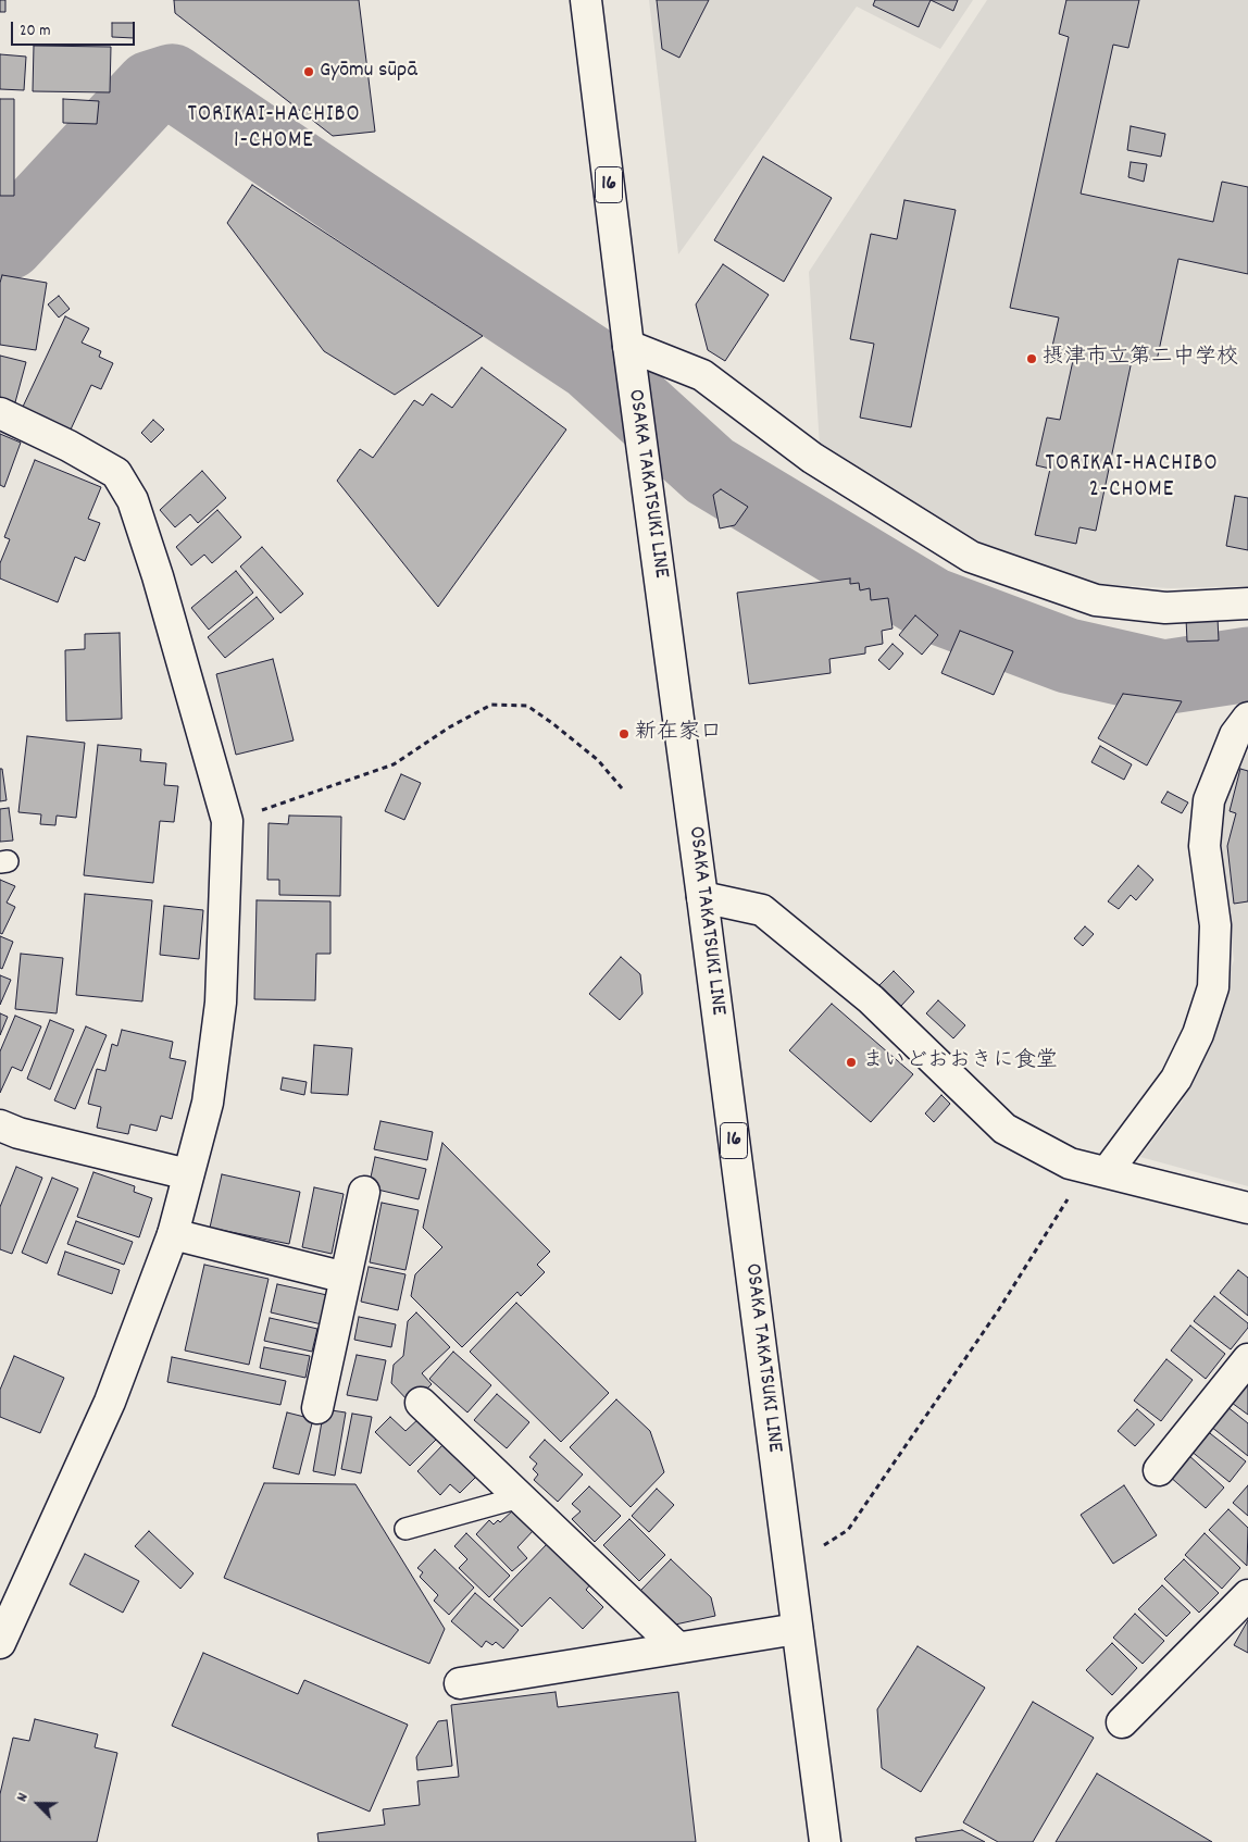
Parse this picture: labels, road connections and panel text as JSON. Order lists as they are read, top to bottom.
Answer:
{
  "streets": {
    "street": ["16", "OSAKA TAKATSUKI LINE"]
  },
  "districts": ["TORIKAI-HACHIBO 1-CHOME", "TORIKAI-HACHIBO 2-CHOME"],
  "places": [
    "Gyōmu sūpā",
    "摂津市立第二中学校",
    "新在家口",
    "まいどおおきに食堂"
  ],
  "scale_bar": "20 m",
  "north": "top left"
}
